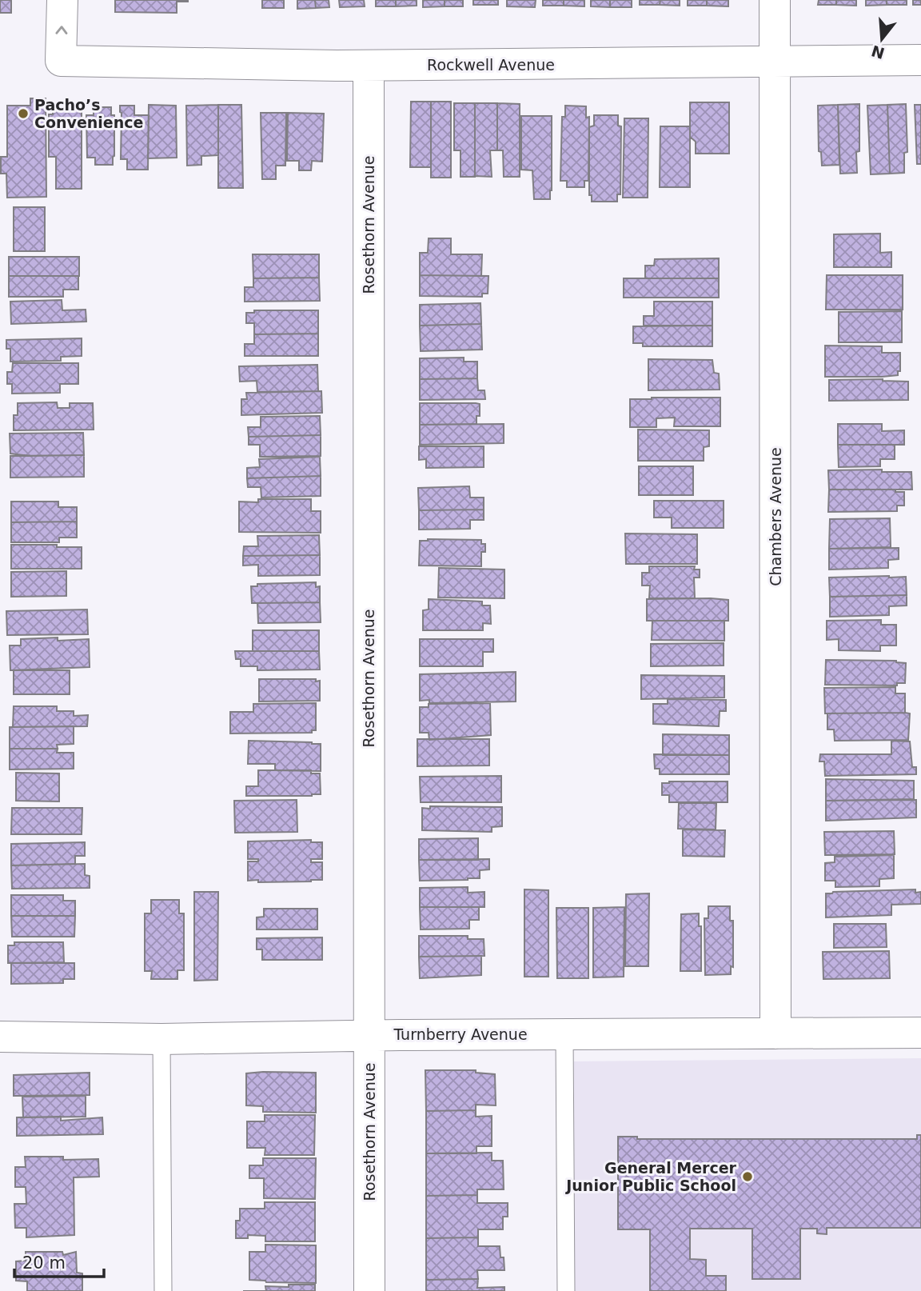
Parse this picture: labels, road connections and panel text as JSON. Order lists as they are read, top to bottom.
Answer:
{
  "streets": {
    "street": [
      "Rockwell Avenue",
      "Rosethorn Avenue",
      "Chambers Avenue",
      "Turnberry Avenue"
    ]
  },
  "crossings": [
    ["Rockwell Avenue", "Rosethorn Avenue"],
    ["Rockwell Avenue", "Chambers Avenue"],
    ["Rosethorn Avenue", "Turnberry Avenue"],
    ["Chambers Avenue", "Turnberry Avenue"]
  ],
  "places": ["Pacho’s Convenience", "General Mercer Junior Public School"],
  "scale_bar": "20 m",
  "north": "bottom"
}
